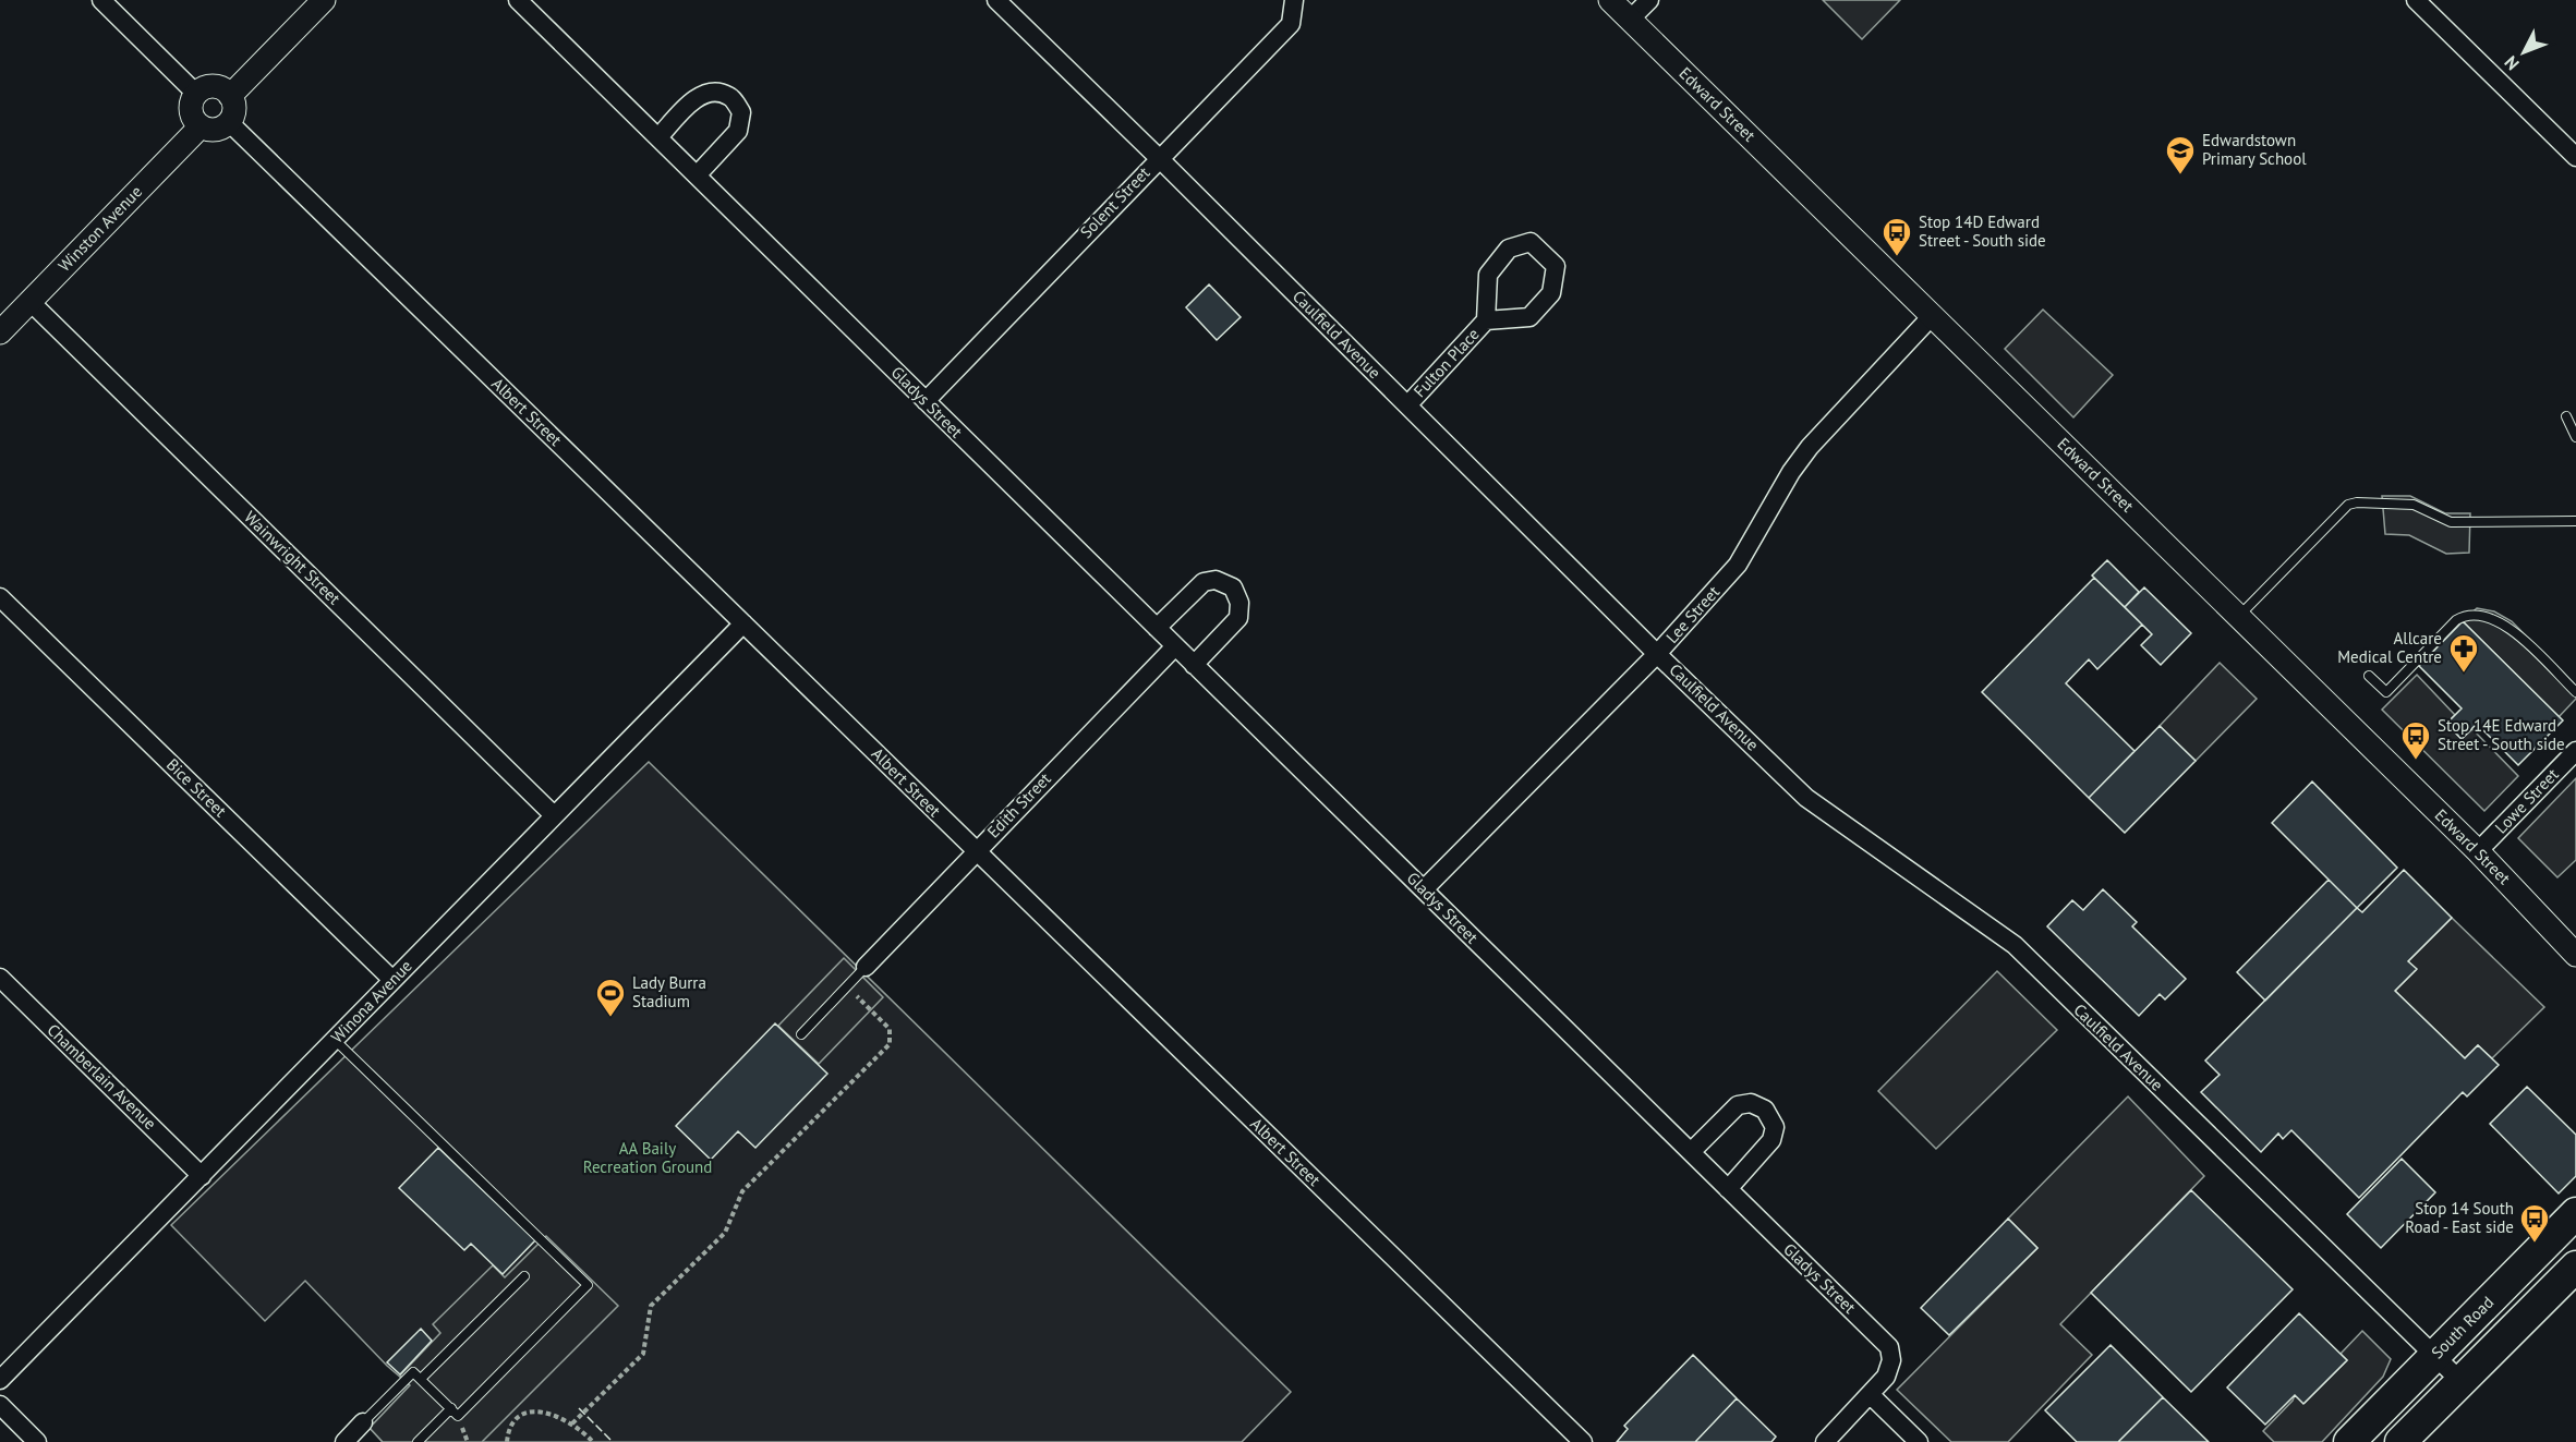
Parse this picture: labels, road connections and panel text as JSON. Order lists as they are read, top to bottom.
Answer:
{
  "streets": {
    "highway": ["South Road"],
    "street": [
      "Edward Street",
      "Solent Street",
      "Winston Avenue",
      "Caulfield Avenue",
      "Fulton Place",
      "Gladys Street",
      "Albert Street",
      "Wainwright Street",
      "Lee Street",
      "Bice Street",
      "Lowe Street",
      "Edith Street",
      "Winona Avenue",
      "Chamberlain Avenue"
    ]
  },
  "crossings": [
    ["Edward Street", "Lee Street"],
    ["Edward Street", "Lowe Street"],
    ["Solent Street", "Caulfield Avenue"],
    ["Solent Street", "Gladys Street"],
    ["Winston Avenue", "Albert Street"],
    ["Winston Avenue", "Wainwright Street"],
    ["Caulfield Avenue", "Fulton Place"],
    ["Caulfield Avenue", "Lee Street"],
    ["Caulfield Avenue", "South Road"],
    ["Gladys Street", "Lee Street"],
    ["Gladys Street", "Edith Street"],
    ["Albert Street", "Edith Street"],
    ["Albert Street", "Winona Avenue"],
    ["Wainwright Street", "Winona Avenue"],
    ["Bice Street", "Winona Avenue"],
    ["Winona Avenue", "Chamberlain Avenue"]
  ],
  "parks": ["AA Baily Recreation Ground"],
  "places": {
    "school or university": ["Edwardstown Primary School"],
    "bus stop": ["Stop 14D Edward Street - South side", "Stop 14E Edward Street - South side", "Stop 14 South Road - East side"],
    "pharmacy": ["Allcare Medical Centre"],
    "sports": ["Lady Burra Stadium"]
  },
  "north": "bottom left"
}
